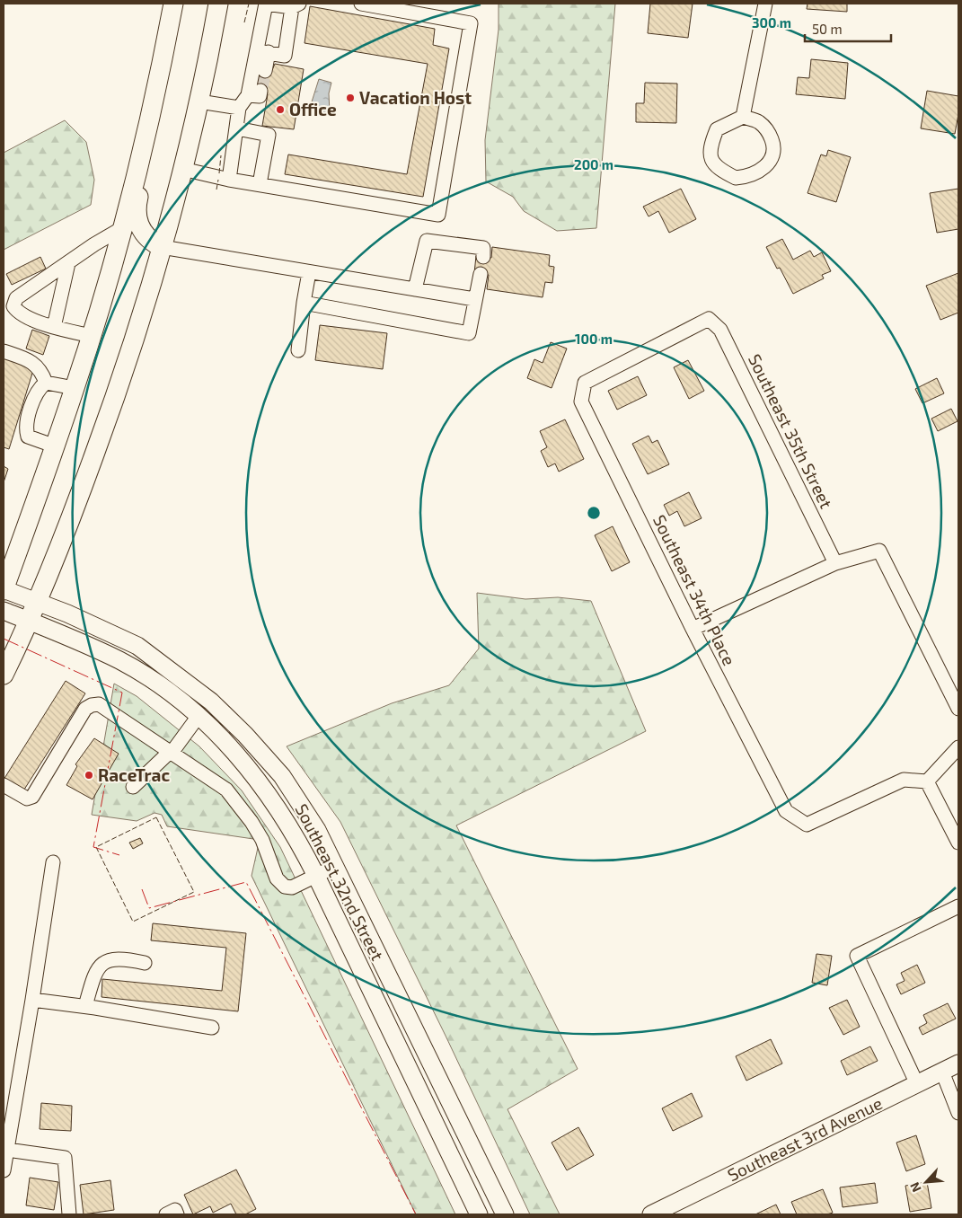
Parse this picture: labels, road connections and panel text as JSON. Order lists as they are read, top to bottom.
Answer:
{
  "streets": {
    "main road": ["Southeast 32nd Street", "Southeast 3rd Avenue"],
    "street": ["Southeast 35th Street", "Southeast 34th Place"]
  },
  "crossings": [
    ["Southeast 35th Street", "Southeast 34th Place"]
  ],
  "places": ["Vacation Host", "Office", "RaceTrac"],
  "scale_bar": "50 m",
  "north": "bottom left",
  "rings": ["300 m", "200 m", "100 m"]
}
